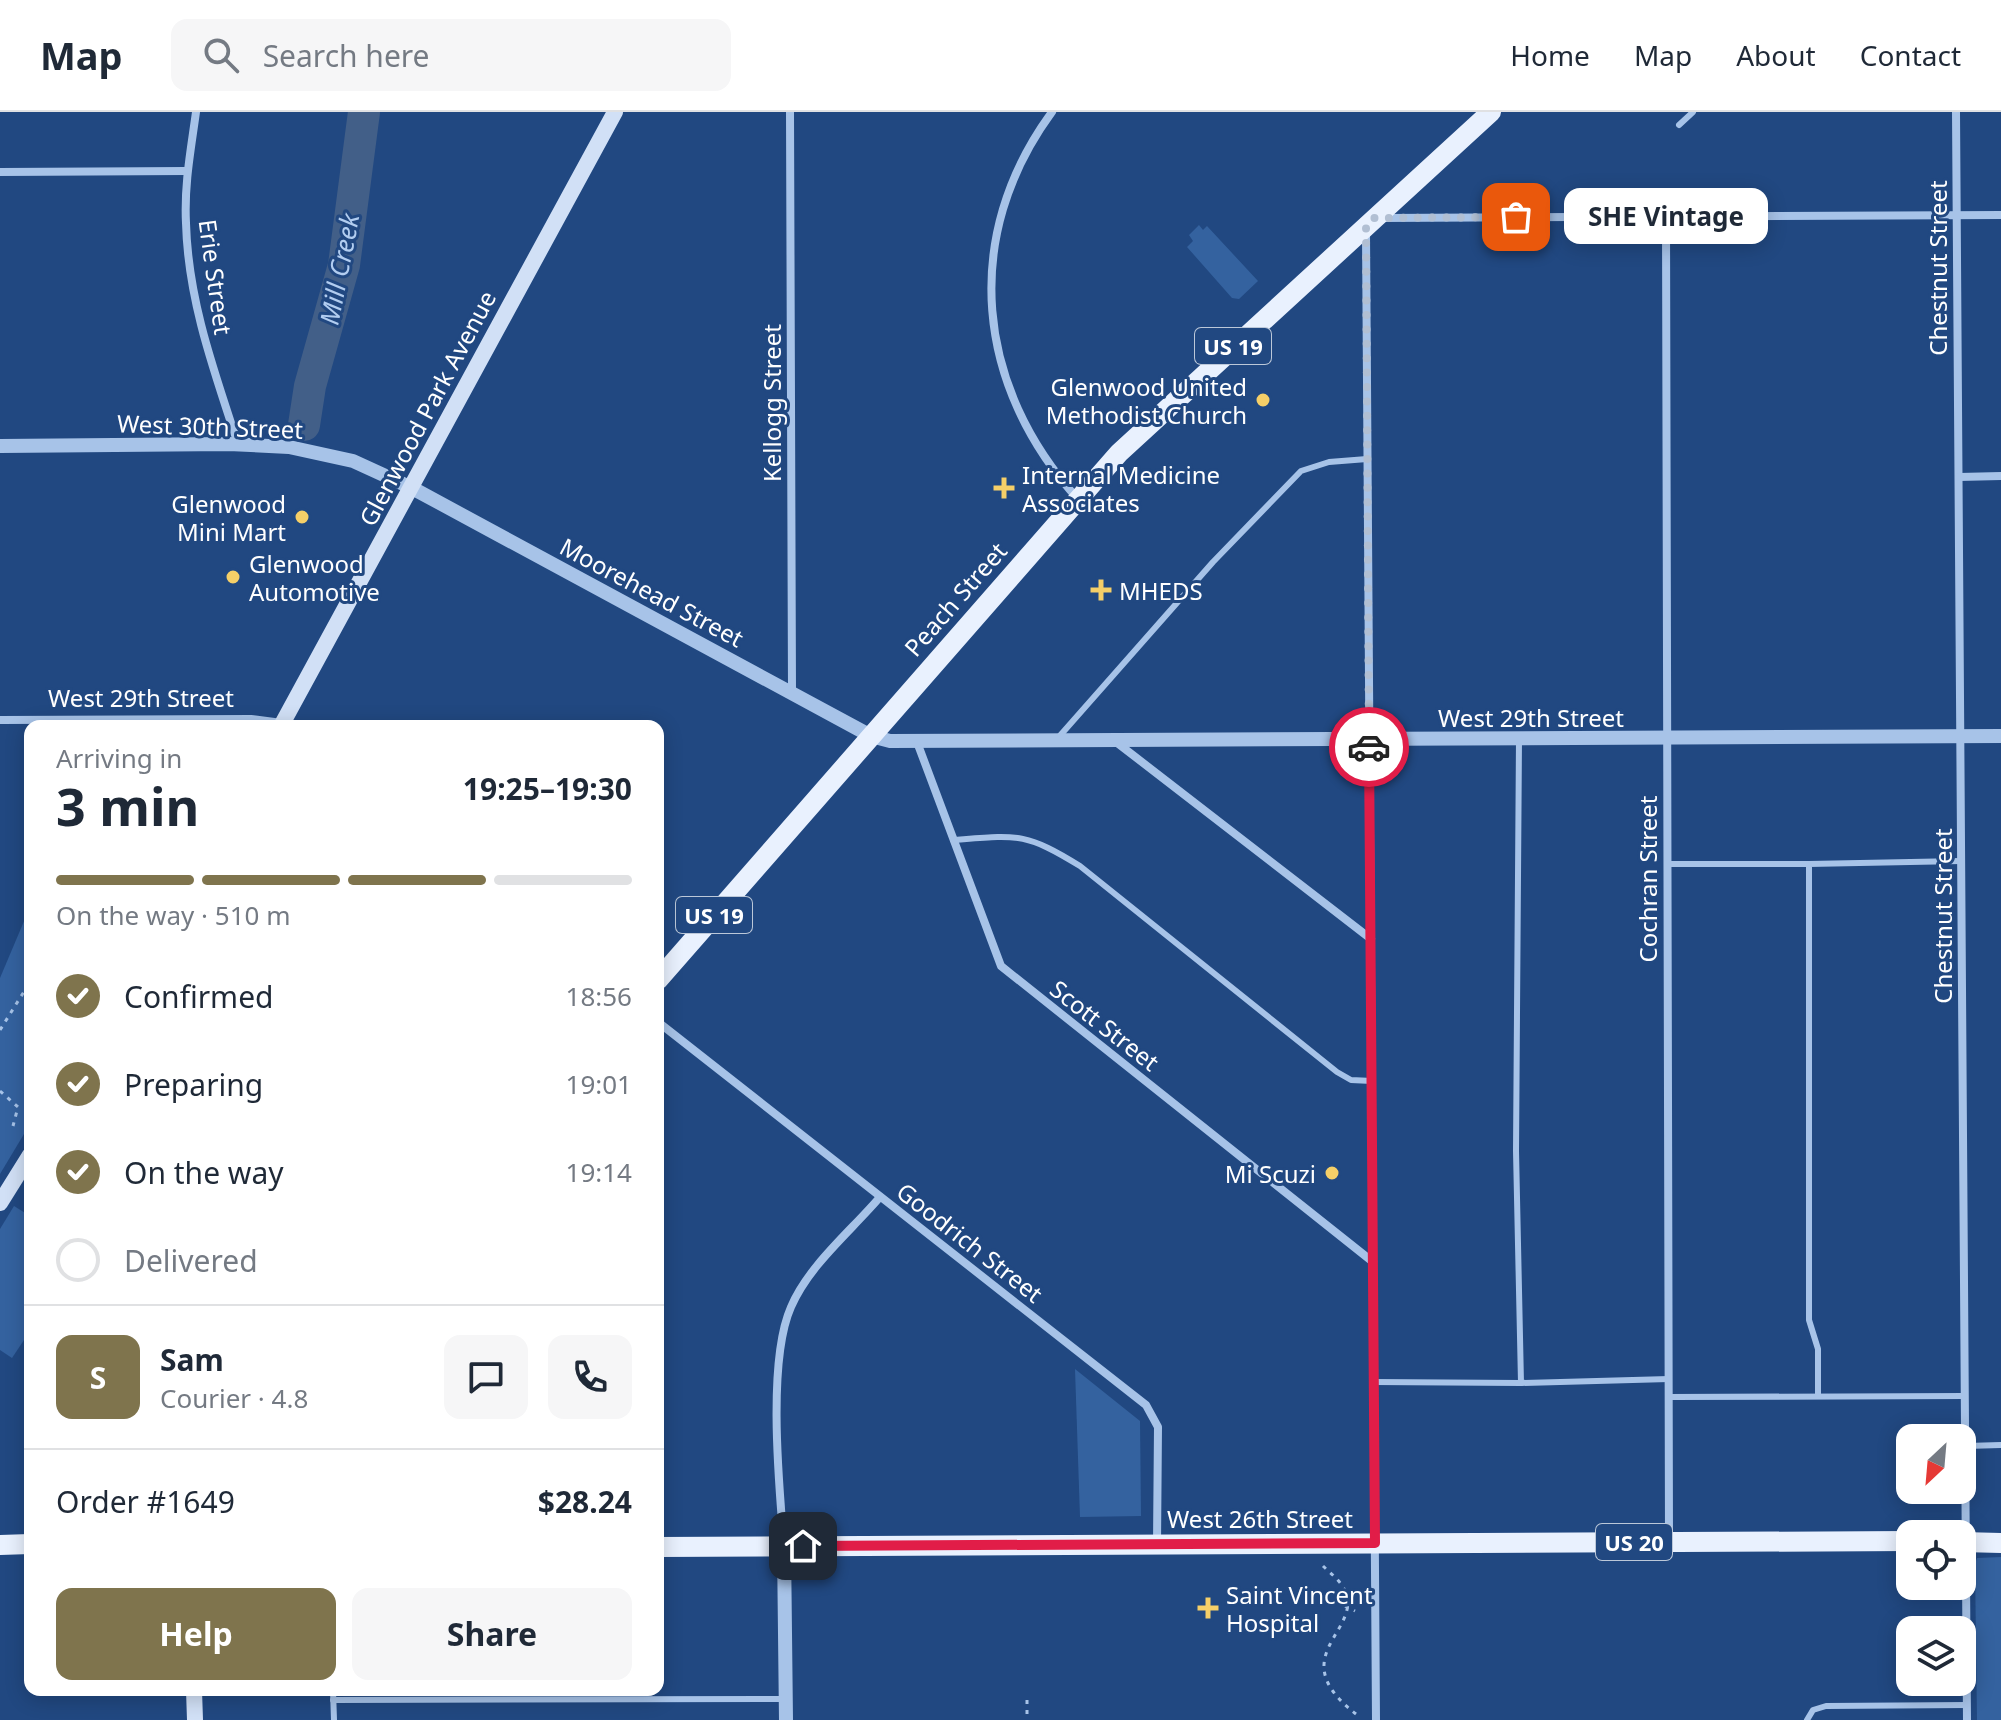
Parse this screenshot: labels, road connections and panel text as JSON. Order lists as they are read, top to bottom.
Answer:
{
  "streets": {
    "main road": [
      "US 19",
      "Glenwood Park Avenue",
      "Peach Street",
      "West 26th Street",
      "US 20"
    ],
    "street": [
      "Chestnut Street",
      "Erie Street",
      "Kellogg Street",
      "West 30th Street",
      "Moorehead Street",
      "West 29th Street",
      "Cochran Street",
      "Scott Street",
      "Goodrich Street"
    ]
  },
  "crossings": [
    ["Chestnut Street", "West 29th Street"],
    ["Erie Street", "West 30th Street"],
    ["Kellogg Street", "Moorehead Street"],
    ["Glenwood Park Avenue", "West 30th Street"],
    ["Glenwood Park Avenue", "Moorehead Street"],
    ["West 30th Street", "Moorehead Street"],
    ["Moorehead Street", "Peach Street"],
    ["Moorehead Street", "West 29th Street"],
    ["Peach Street", "West 29th Street"],
    ["West 29th Street", "Cochran Street"],
    ["West 29th Street", "Scott Street"],
    ["Cochran Street", "West 26th Street"],
    ["Goodrich Street", "West 26th Street"]
  ],
  "water": ["Mill Creek"],
  "places": {
    "other": [
      "SHE Vintage",
      "Glenwood United Methodist Church",
      "Glenwood Mini Mart",
      "Glenwood Automotive",
      "Mi Scuzi"
    ],
    "health": ["Internal Medicine Associates", "MHEDS", "Saint Vincent Hospital"]
  },
  "north": "bottom left",
  "page": {
    "header": "Map",
    "search": "Search here",
    "nav": [
      "Home",
      "Map",
      "About",
      "Contact"
    ],
    "bubble": "SHE Vintage",
    "heading": ["3 min", "Arriving in", "19:25–19:30"],
    "panel": [
      "Sam",
      "Courier · 4.8",
      "Order #1649",
      "$28.24"
    ],
    "bar": "On the way · 510 m",
    "list": [
      ["Confirmed", "18:56"],
      ["Preparing", "19:01"],
      ["On the way", "19:14"],
      "Delivered"
    ],
    "round": "S",
    "buttons": ["Help", "Share"]
  }
}
